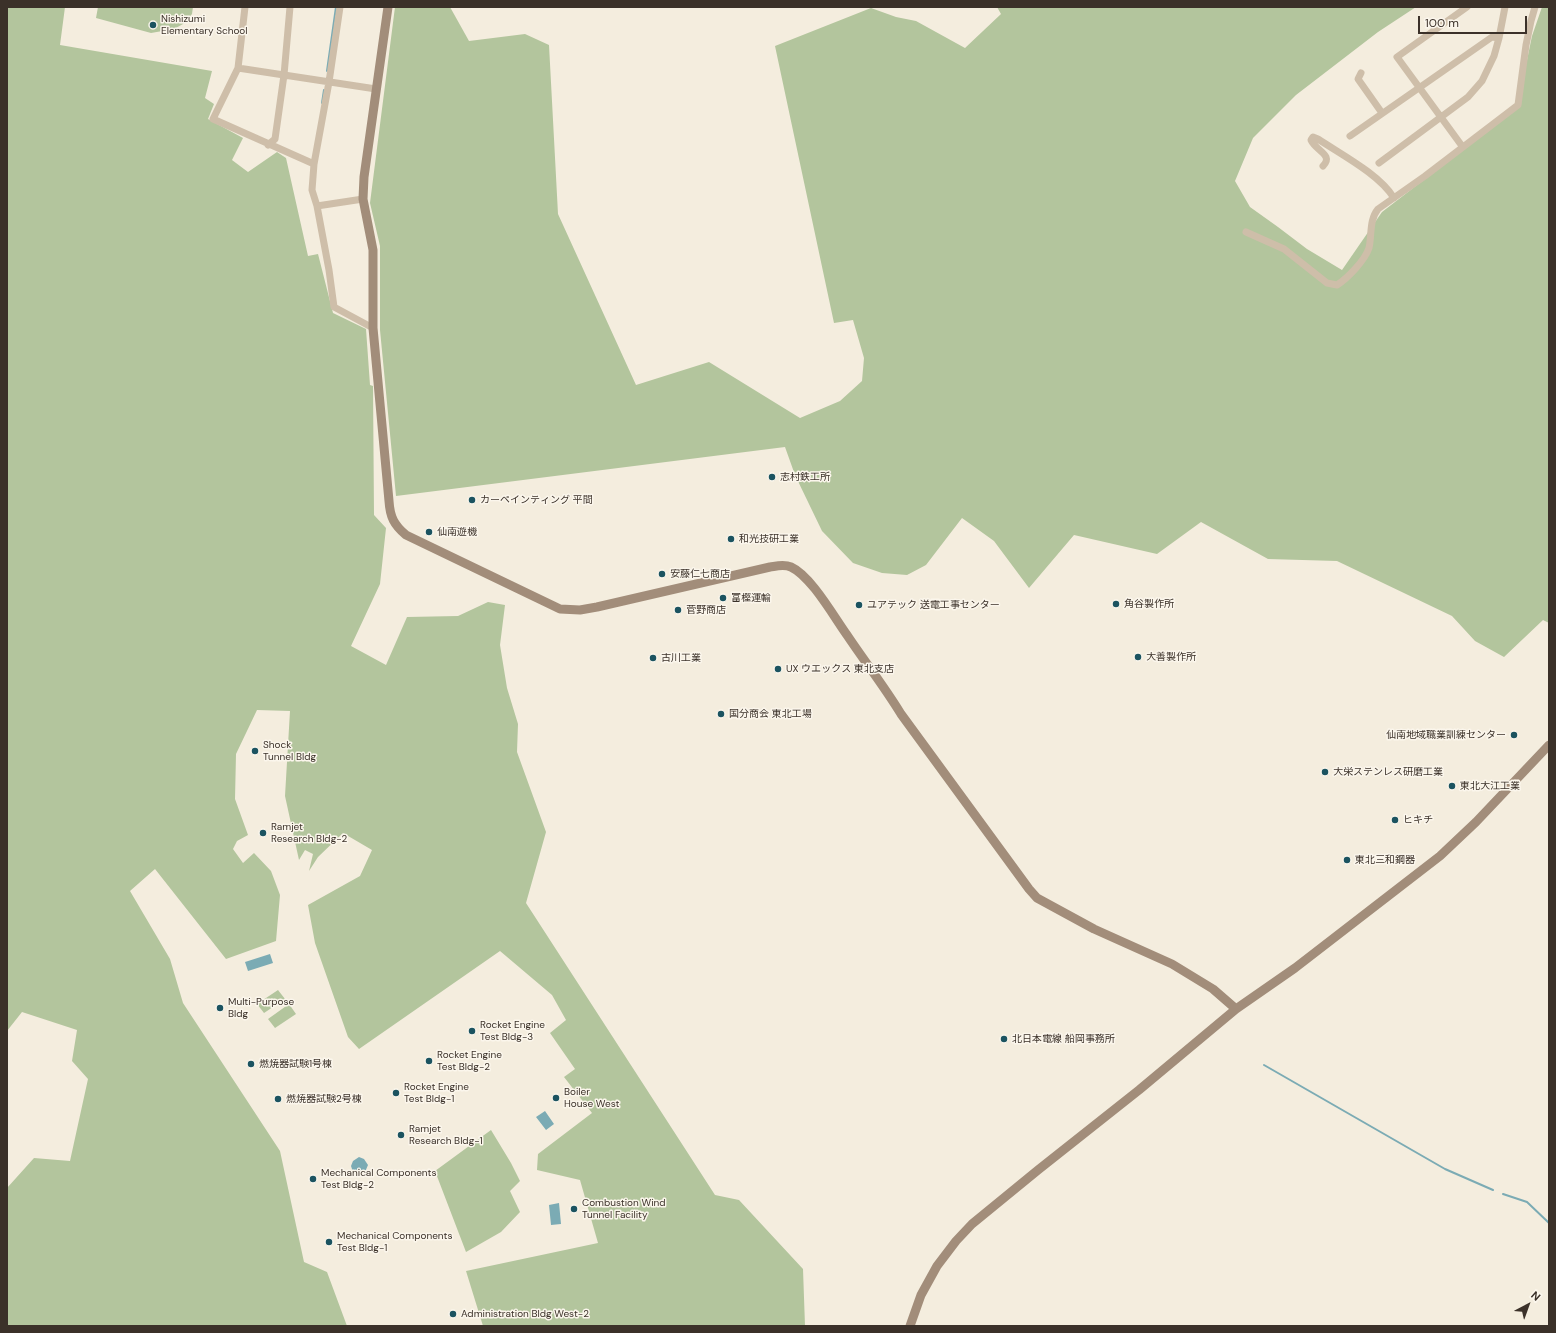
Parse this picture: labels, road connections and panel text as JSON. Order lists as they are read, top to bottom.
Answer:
{
  "places": [
    "Nishizumi Elementary School",
    "志村鉄工所",
    "カーペインティング 平間",
    "仙南遊機",
    "和光技研工業",
    "安藤仁七商店",
    "富樫運輸",
    "角谷製作所",
    "ユアテック 送電工事センター",
    "菅野商店",
    "大善製作所",
    "古川工業",
    "UX ウエックス 東北支店",
    "国分商会 東北工場",
    "仙南地域職業訓練センター",
    "Shock Tunnel Bldg",
    "大栄ステンレス研磨工業",
    "東北大江工業",
    "ヒキチ",
    "Ramjet Research Bldg-2",
    "東北三和鋼器",
    "Multi-Purpose Bldg",
    "Rocket Engine Test Bldg-3",
    "北日本電線 船岡事務所",
    "Rocket Engine Test Bldg-2",
    "燃焼器試験1号棟",
    "Rocket Engine Test Bldg-1",
    "Boiler House West",
    "燃焼器試験2号棟",
    "Ramjet Research Bldg-1",
    "Mechanical Components Test Bldg-2",
    "Combustion Wind Tunnel Facility",
    "Mechanical Components Test Bldg-1",
    "Administration Bldg West-2"
  ],
  "scale_bar": "100 m",
  "north": "top right"
}
